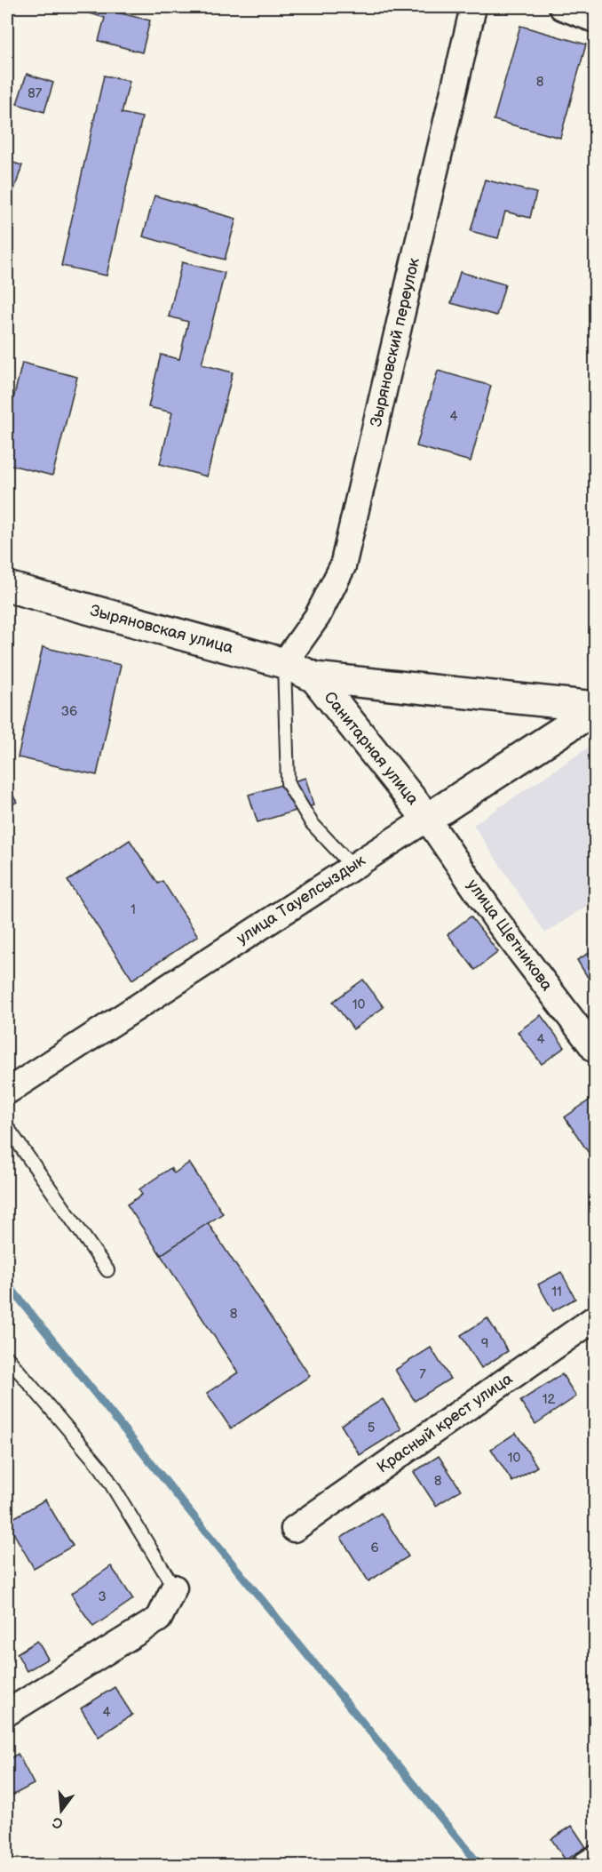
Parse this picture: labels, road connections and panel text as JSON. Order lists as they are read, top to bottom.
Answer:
{
  "streets": {
    "street": [
      "Зыряновский переулок",
      "Зыряновская улица",
      "Санитарная улица",
      "улица Тауелсыздык",
      "улица Щетникова",
      "Красный крест улица"
    ]
  },
  "crossings": [
    ["Зыряновский переулок", "Зыряновская улица"],
    ["Зыряновская улица", "Санитарная улица"],
    ["Санитарная улица", "улица Тауелсыздык"],
    ["Санитарная улица", "улица Щетникова"],
    ["улица Тауелсыздык", "улица Щетникова"]
  ],
  "house_numbers": [
    "8",
    "87",
    "4",
    "36",
    "1",
    "10",
    "4",
    "11",
    "8",
    "9",
    "7",
    "12",
    "5",
    "10",
    "8",
    "6",
    "3",
    "4"
  ],
  "north": "bottom"
}
